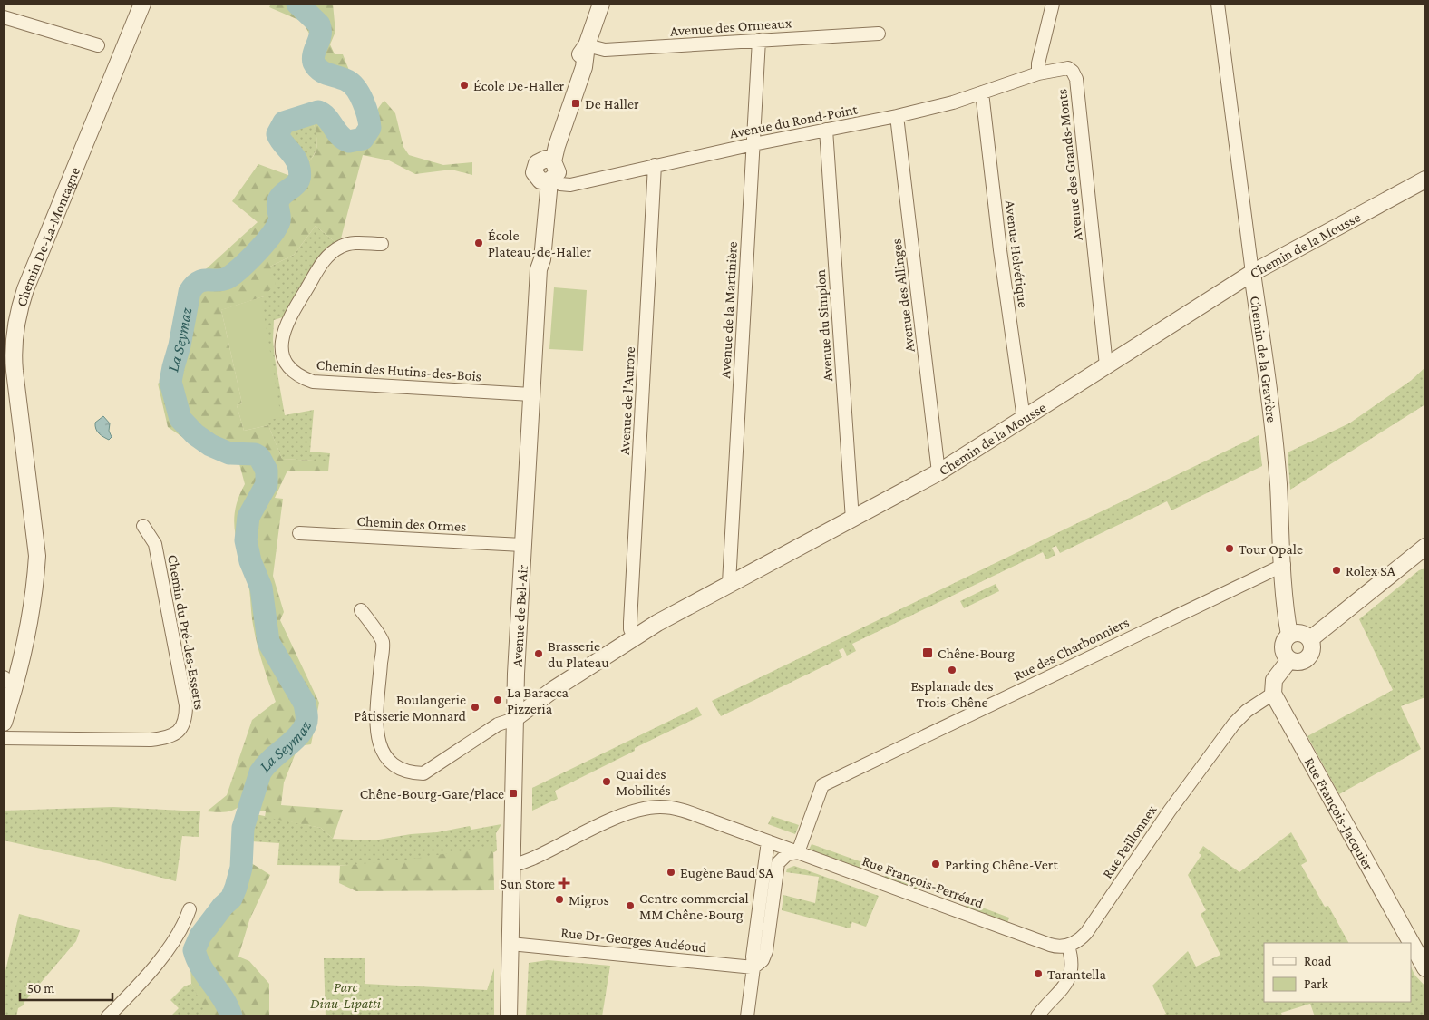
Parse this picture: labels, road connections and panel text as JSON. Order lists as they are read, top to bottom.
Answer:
{
  "streets": {
    "street": [
      "Avenue des Ormeaux",
      "Avenue du Rond-Point",
      "Avenue des Grands-Monts",
      "Chemin De-La-Montagne",
      "Chemin de la Mousse",
      "Avenue Helvétique",
      "Avenue des Allinges",
      "Avenue de la Martinière",
      "Avenue du Simplon",
      "Chemin de la Gravière",
      "Chemin des Hutins-des-Bois",
      "Avenue de l'Aurore",
      "Chemin des Ormes",
      "Avenue de Bel-Air",
      "Chemin du Pré-des-Esserts",
      "Rue des Charbonniers",
      "Rue François-Jacquier",
      "Rue Peillonnex",
      "Rue François-Perréard",
      "Rue Dr-Georges Audéoud"
    ]
  },
  "crossings": [
    ["Avenue des Ormeaux", "Avenue de la Martinière"],
    ["Avenue des Ormeaux", "Avenue de Bel-Air"],
    ["Avenue du Rond-Point", "Avenue des Grands-Monts"],
    ["Avenue du Rond-Point", "Avenue Helvétique"],
    ["Avenue du Rond-Point", "Avenue des Allinges"],
    ["Avenue du Rond-Point", "Avenue de la Martinière"],
    ["Avenue du Rond-Point", "Avenue du Simplon"],
    ["Avenue du Rond-Point", "Avenue de l'Aurore"],
    ["Avenue du Rond-Point", "Avenue de Bel-Air"],
    ["Avenue des Grands-Monts", "Chemin de la Mousse"],
    ["Chemin de la Mousse", "Avenue Helvétique"],
    ["Chemin de la Mousse", "Avenue des Allinges"],
    ["Chemin de la Mousse", "Avenue de la Martinière"],
    ["Chemin de la Mousse", "Avenue du Simplon"],
    ["Chemin de la Mousse", "Chemin de la Gravière"],
    ["Chemin de la Mousse", "Avenue de l'Aurore"],
    ["Chemin de la Mousse", "Avenue de Bel-Air"],
    ["Chemin de la Gravière", "Rue des Charbonniers"],
    ["Chemin des Hutins-des-Bois", "Avenue de Bel-Air"],
    ["Chemin des Ormes", "Avenue de Bel-Air"],
    ["Avenue de Bel-Air", "Rue François-Perréard"],
    ["Avenue de Bel-Air", "Rue Dr-Georges Audéoud"],
    ["Rue des Charbonniers", "Rue François-Perréard"],
    ["Rue François-Jacquier", "Rue Peillonnex"],
    ["Rue Peillonnex", "Rue François-Perréard"]
  ],
  "water": ["La Seymaz"],
  "parks": ["Parc Dinu-Lipatti"],
  "places": {
    "other": [
      "École De-Haller",
      "École Plateau-de-Haller",
      "Tour Opale",
      "Rolex SA",
      "Brasserie du Plateau",
      "Esplanade des Trois-Chêne",
      "La Baracca Pizzeria",
      "Boulangerie Pâtisserie Monnard",
      "Quai des Mobilités",
      "Parking Chêne-Vert",
      "Eugène Baud SA",
      "Migros",
      "Centre commercial MM Chêne-Bourg",
      "Tarantella"
    ],
    "transit": ["De Haller", "Chêne-Bourg", "Chêne-Bourg-Gare/Place"],
    "health": ["Sun Store"]
  },
  "legend": ["Road", "Park"],
  "scale_bar": "50 m"
}
